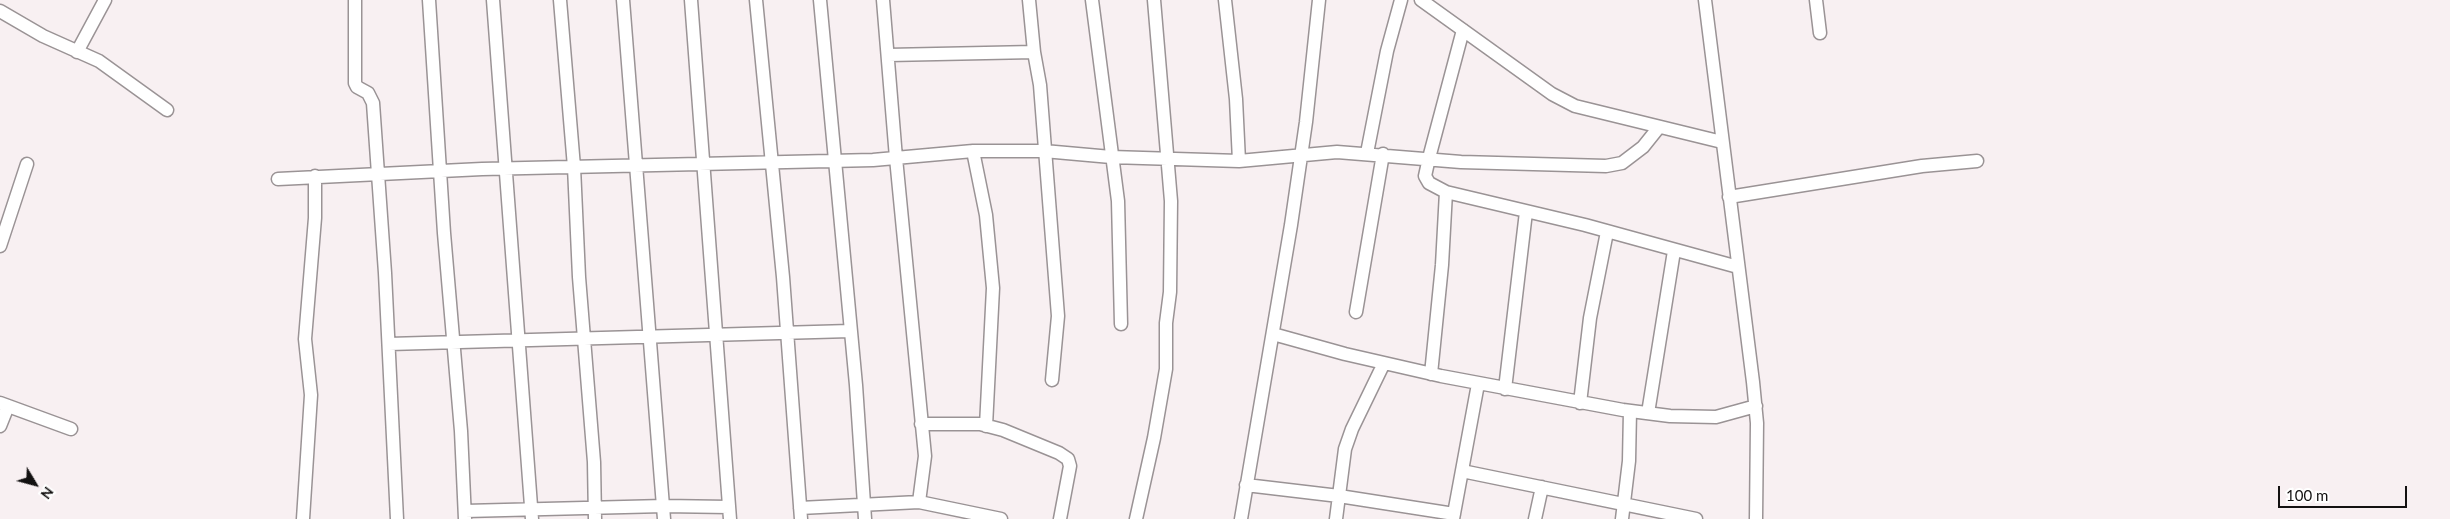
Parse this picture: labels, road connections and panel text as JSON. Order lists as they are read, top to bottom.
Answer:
{
  "scale_bar": "100 m",
  "north": "bottom right"
}
